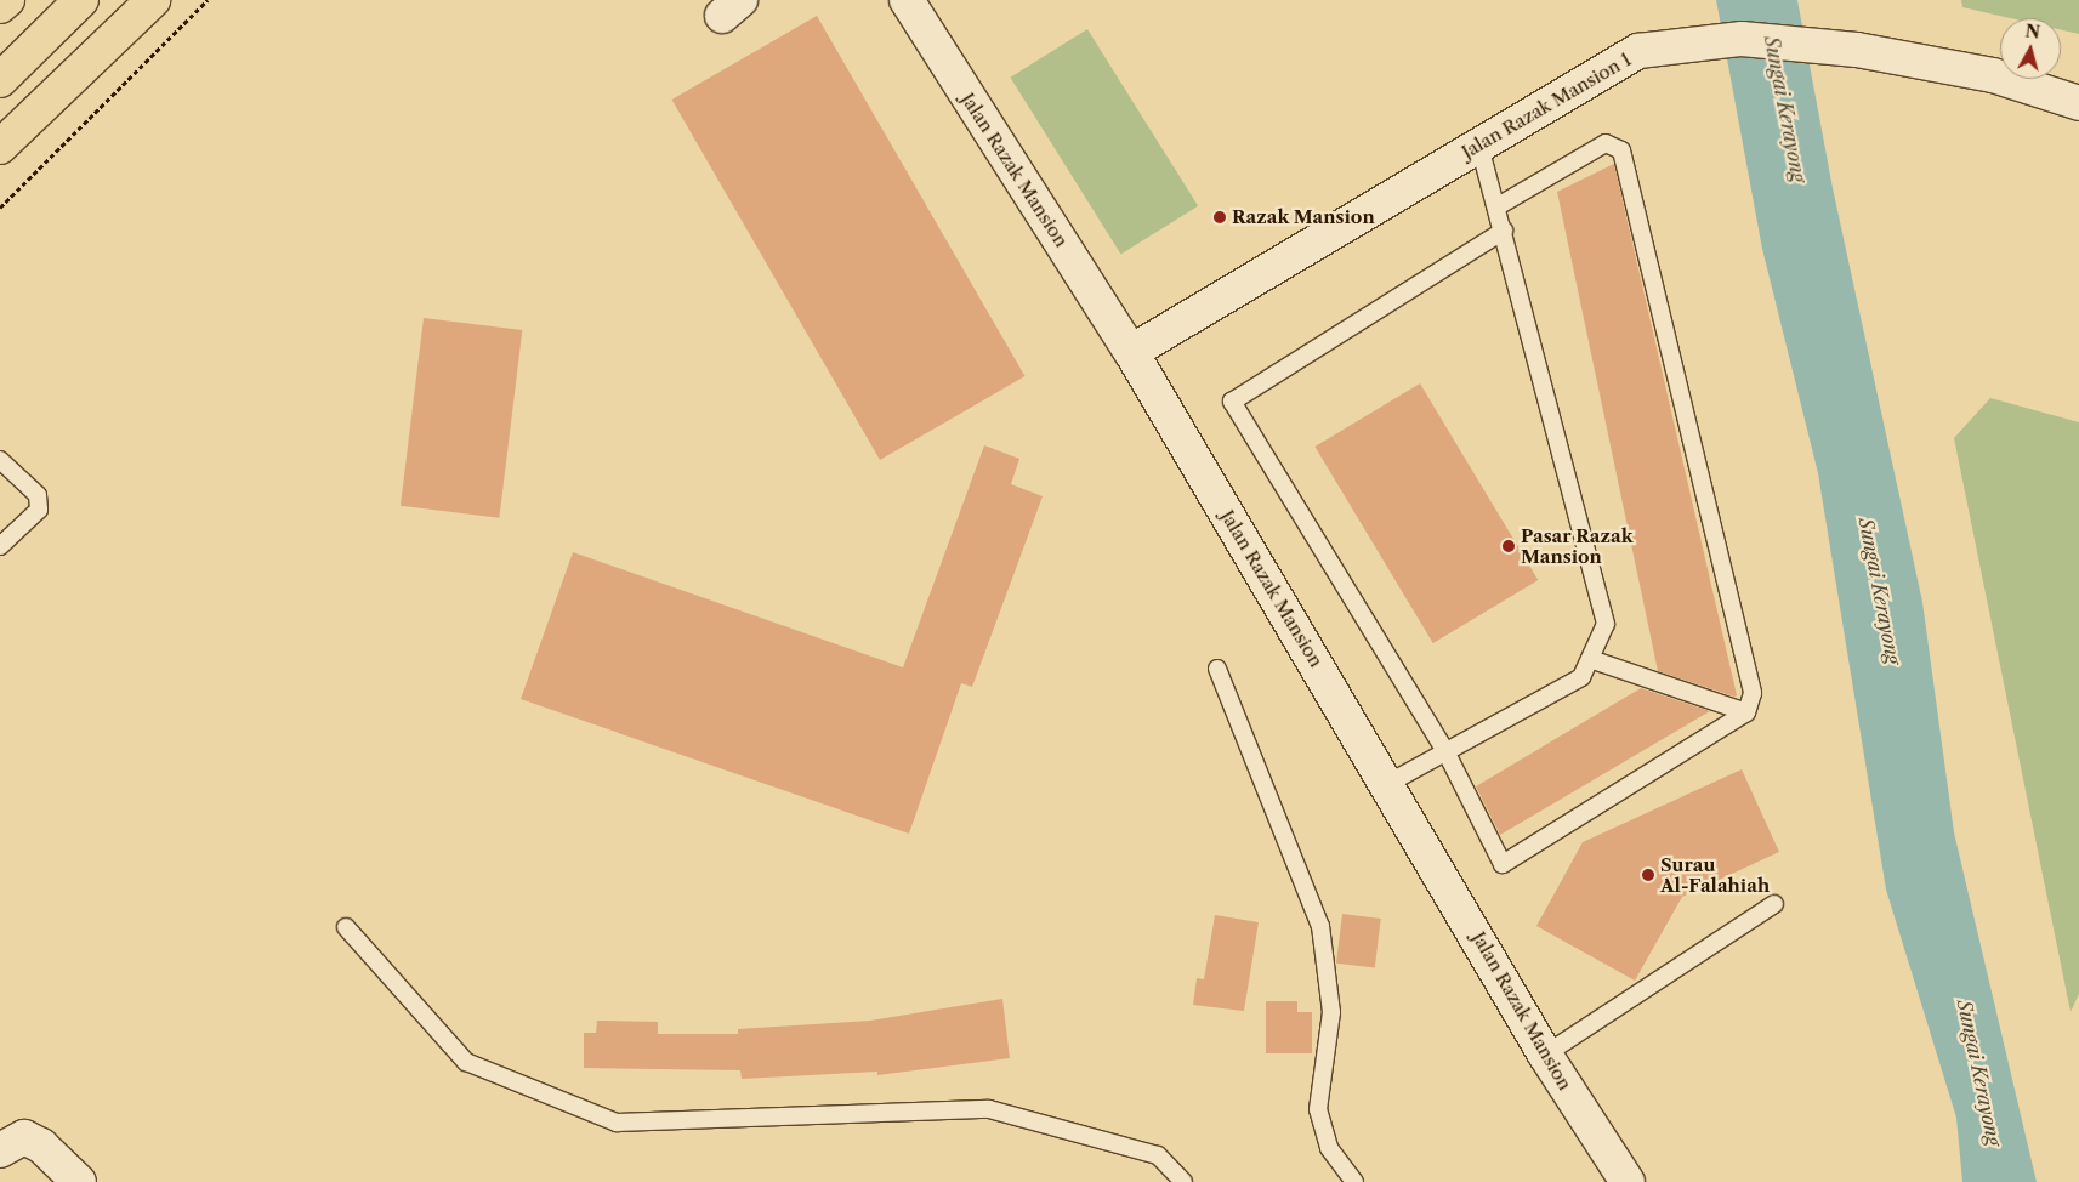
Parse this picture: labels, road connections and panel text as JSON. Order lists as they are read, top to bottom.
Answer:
{
  "streets": {
    "street": ["Jalan Razak Mansion 1", "Jalan Razak Mansion"]
  },
  "crossings": [
    ["Jalan Razak Mansion 1", "Jalan Razak Mansion"]
  ],
  "water": ["Sungai Kerayong"],
  "places": ["Razak Mansion", "Pasar Razak Mansion", "Surau Al-Falahiah"],
  "north": "top"
}
